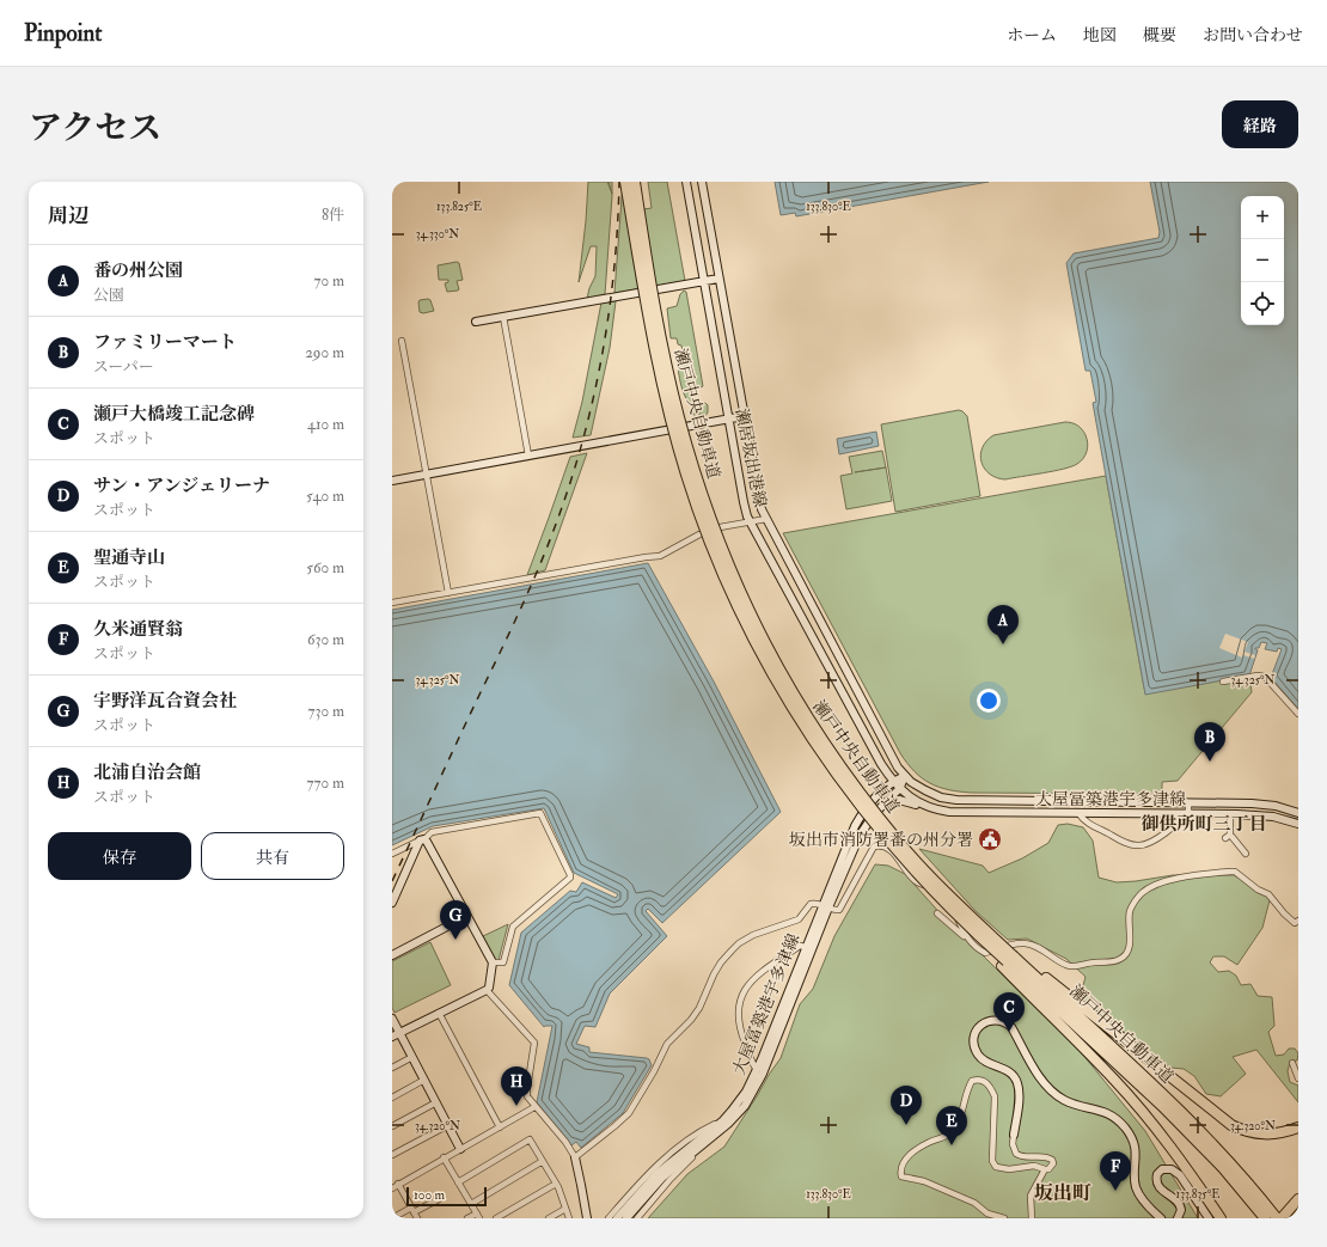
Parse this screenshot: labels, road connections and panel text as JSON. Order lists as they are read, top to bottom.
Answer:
{
  "streets": {
    "highway": ["瀬戸中央自動車道"],
    "main road": ["瀬居坂出港線", "大屋冨築港宇多津線"]
  },
  "crossings": [
    ["瀬居坂出港線", "大屋冨築港宇多津線"]
  ],
  "districts": ["御供所町三丁目", "坂出町"],
  "places": {
    "public building": ["坂出市消防署番の州分署"]
  },
  "scale_bar": "100 m",
  "page": {
    "header": "Pinpoint",
    "nav": [
      "ホーム",
      "地図",
      "概要",
      "お問い合わせ"
    ],
    "title": "アクセス",
    "buttons": [
      "経路",
      ["保存", "共有"]
    ],
    "heading": ["周辺", "8件"],
    "map_buttons": ["+", "−"],
    "list": [
      {
        "mark": "A",
        "name": "番の州公園",
        "note": "公園",
        "value": "70 m"
      },
      {
        "mark": "B",
        "name": "ファミリーマート",
        "note": "スーパー",
        "value": "290 m"
      },
      {
        "mark": "C",
        "name": "瀬戸大橋竣工記念碑",
        "note": "スポット",
        "value": "410 m"
      },
      {
        "mark": "D",
        "name": "サン・アンジェリーナ",
        "note": "スポット",
        "value": "540 m"
      },
      {
        "mark": "E",
        "name": "聖通寺山",
        "note": "スポット",
        "value": "560 m"
      },
      {
        "mark": "F",
        "name": "久米通賢翁",
        "note": "スポット",
        "value": "630 m"
      },
      {
        "mark": "G",
        "name": "宇野洋瓦合資会社",
        "note": "スポット",
        "value": "730 m"
      },
      {
        "mark": "H",
        "name": "北浦自治会館",
        "note": "スポット",
        "value": "770 m"
      }
    ],
    "pins": [
      "A",
      "B",
      "G",
      "C",
      "H",
      "D",
      "E",
      "F"
    ],
    "scale": "100 m"
  },
  "coordinates": [
    "133.825°E",
    "133.830°E",
    "34.330°N",
    "34.325°N",
    "34.320°N",
    "133.835°E"
  ]
}
